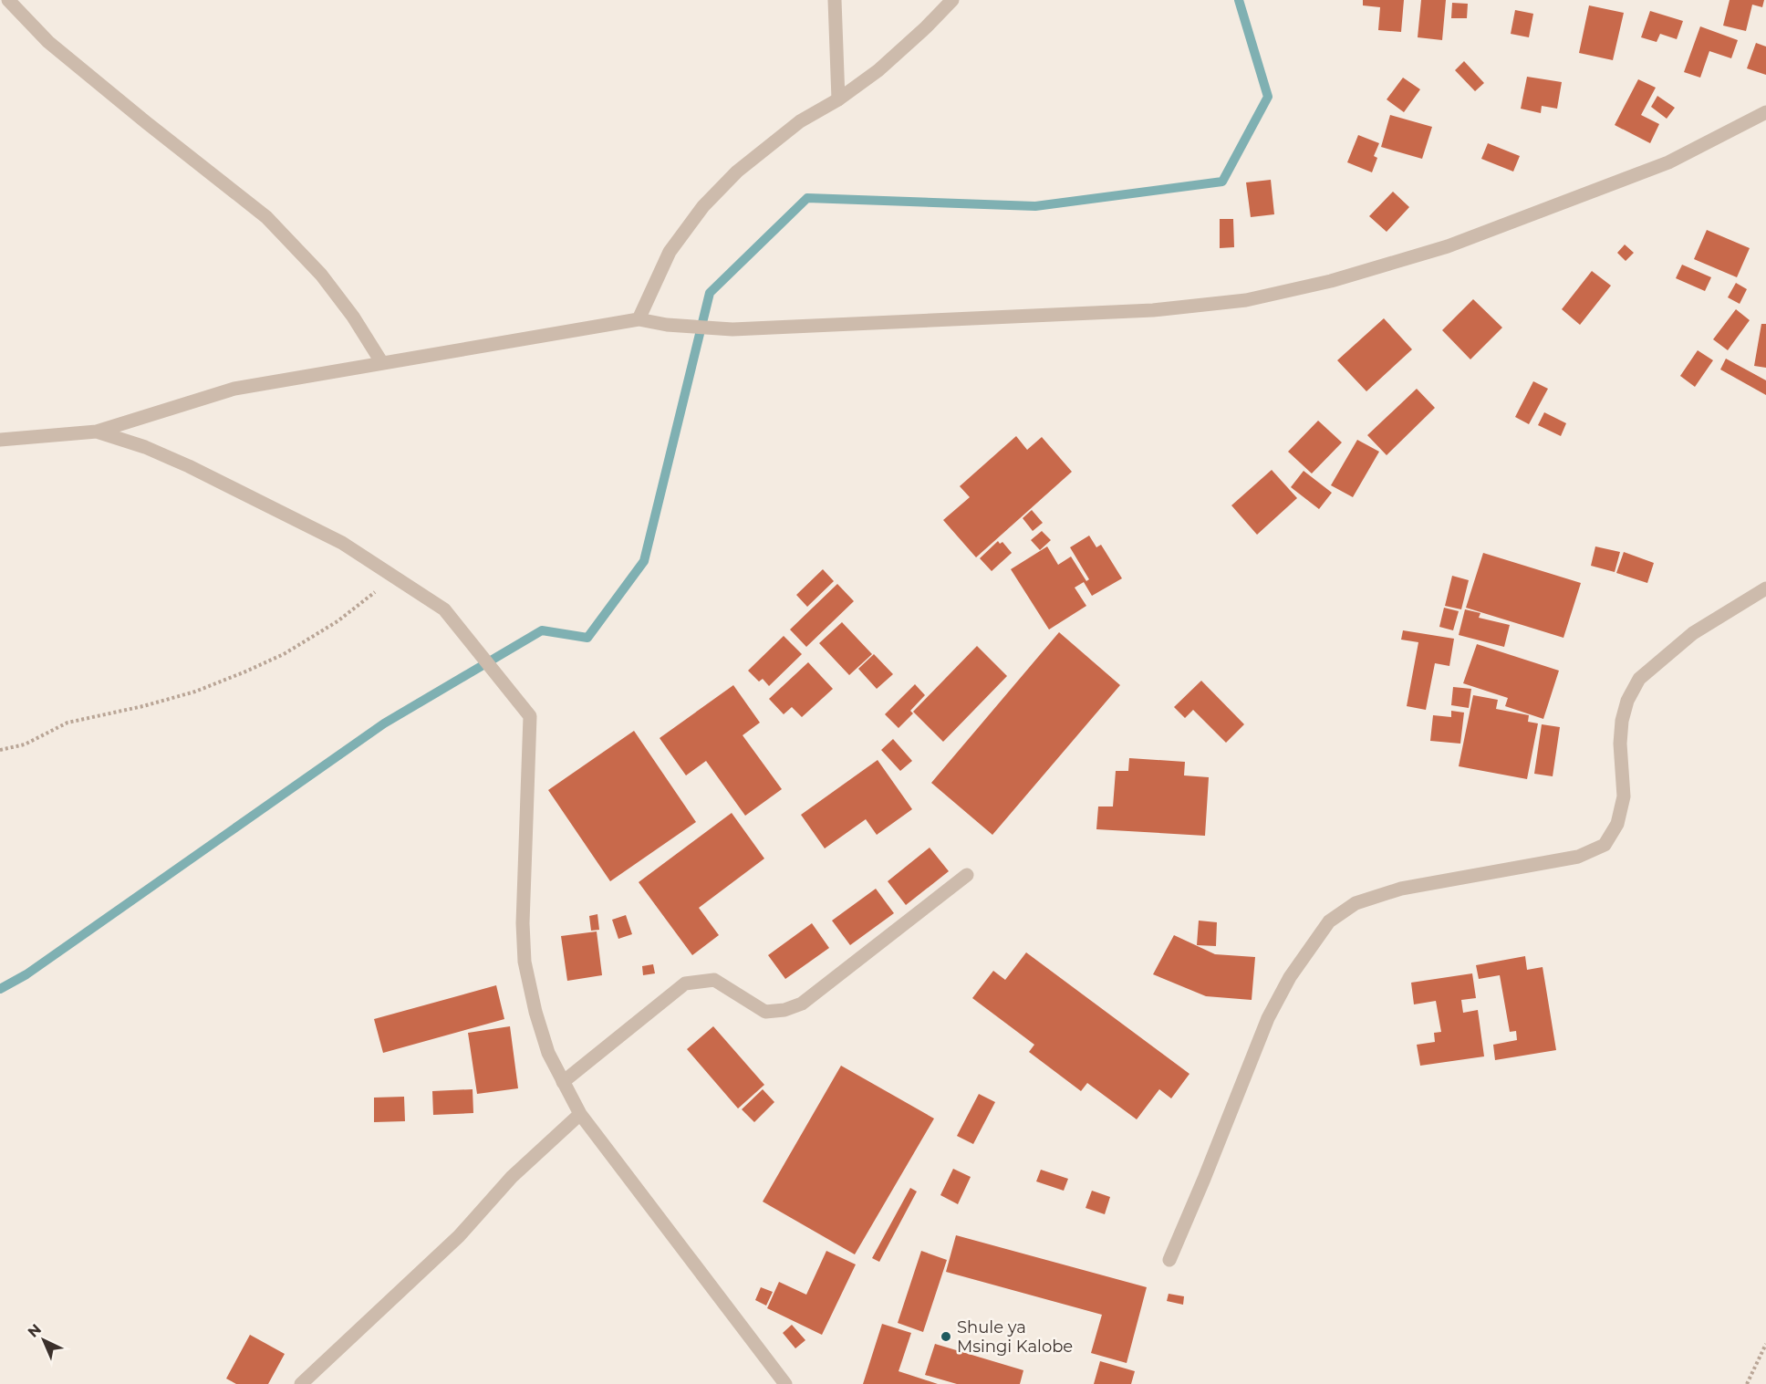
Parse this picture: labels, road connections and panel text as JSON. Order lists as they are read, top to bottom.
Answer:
{
  "places": ["Shule ya Msingi Kalobe"],
  "north": "top left"
}
